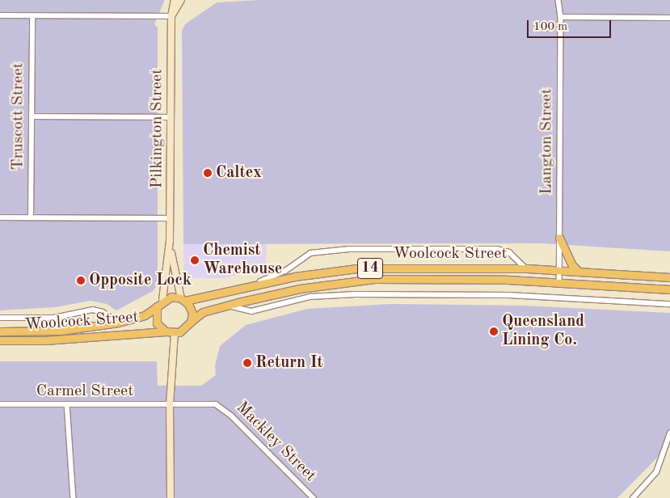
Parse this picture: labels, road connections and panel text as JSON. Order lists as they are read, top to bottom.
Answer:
{
  "streets": {
    "main road": ["Woolcock Street", "14"],
    "street": [
      "Truscott Street",
      "Pilkington Street",
      "Langton Street",
      "Carmel Street",
      "Mackley Street"
    ]
  },
  "crossings": [
    ["Pilkington Street", "Woolcock Street"],
    ["Pilkington Street", "14"],
    ["Langton Street", "Woolcock Street"],
    ["Woolcock Street", "14"],
    ["Carmel Street", "Mackley Street"]
  ],
  "places": [
    "Caltex",
    "Chemist Warehouse",
    "Opposite Lock",
    "Queensland Lining Co.",
    "Return It"
  ],
  "scale_bar": "100 m"
}
